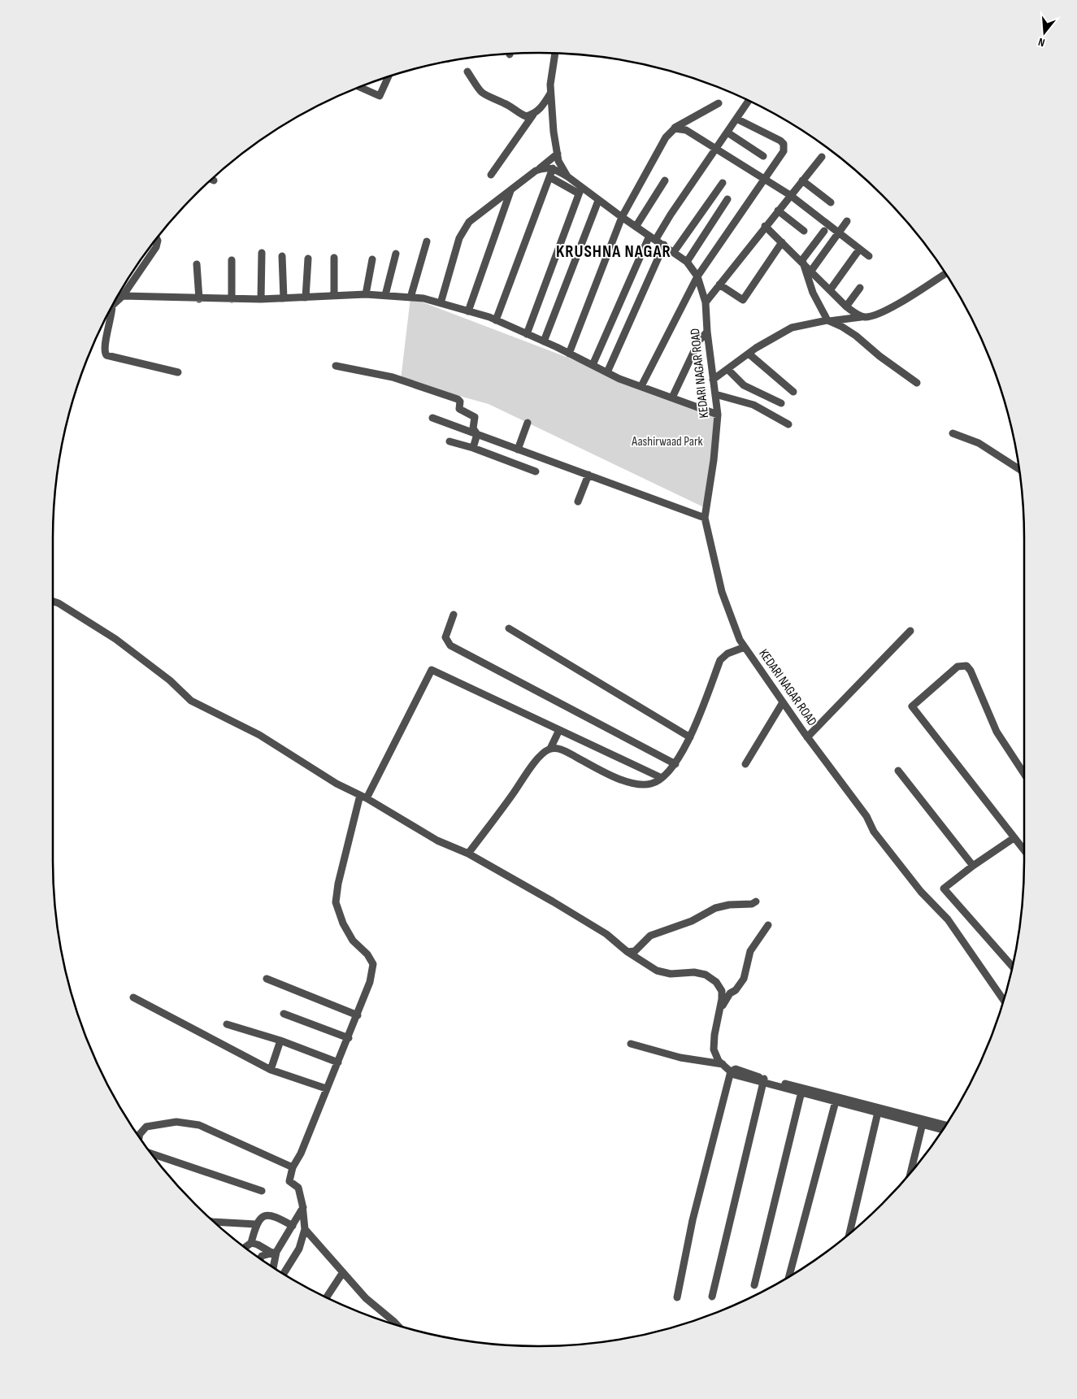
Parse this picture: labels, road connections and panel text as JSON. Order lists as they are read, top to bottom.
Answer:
{
  "streets": {
    "street": ["KEDARI NAGAR ROAD"]
  },
  "districts": ["KRUSHNA NAGAR"],
  "parks": ["Aashirwaad Park"],
  "north": "bottom"
}
